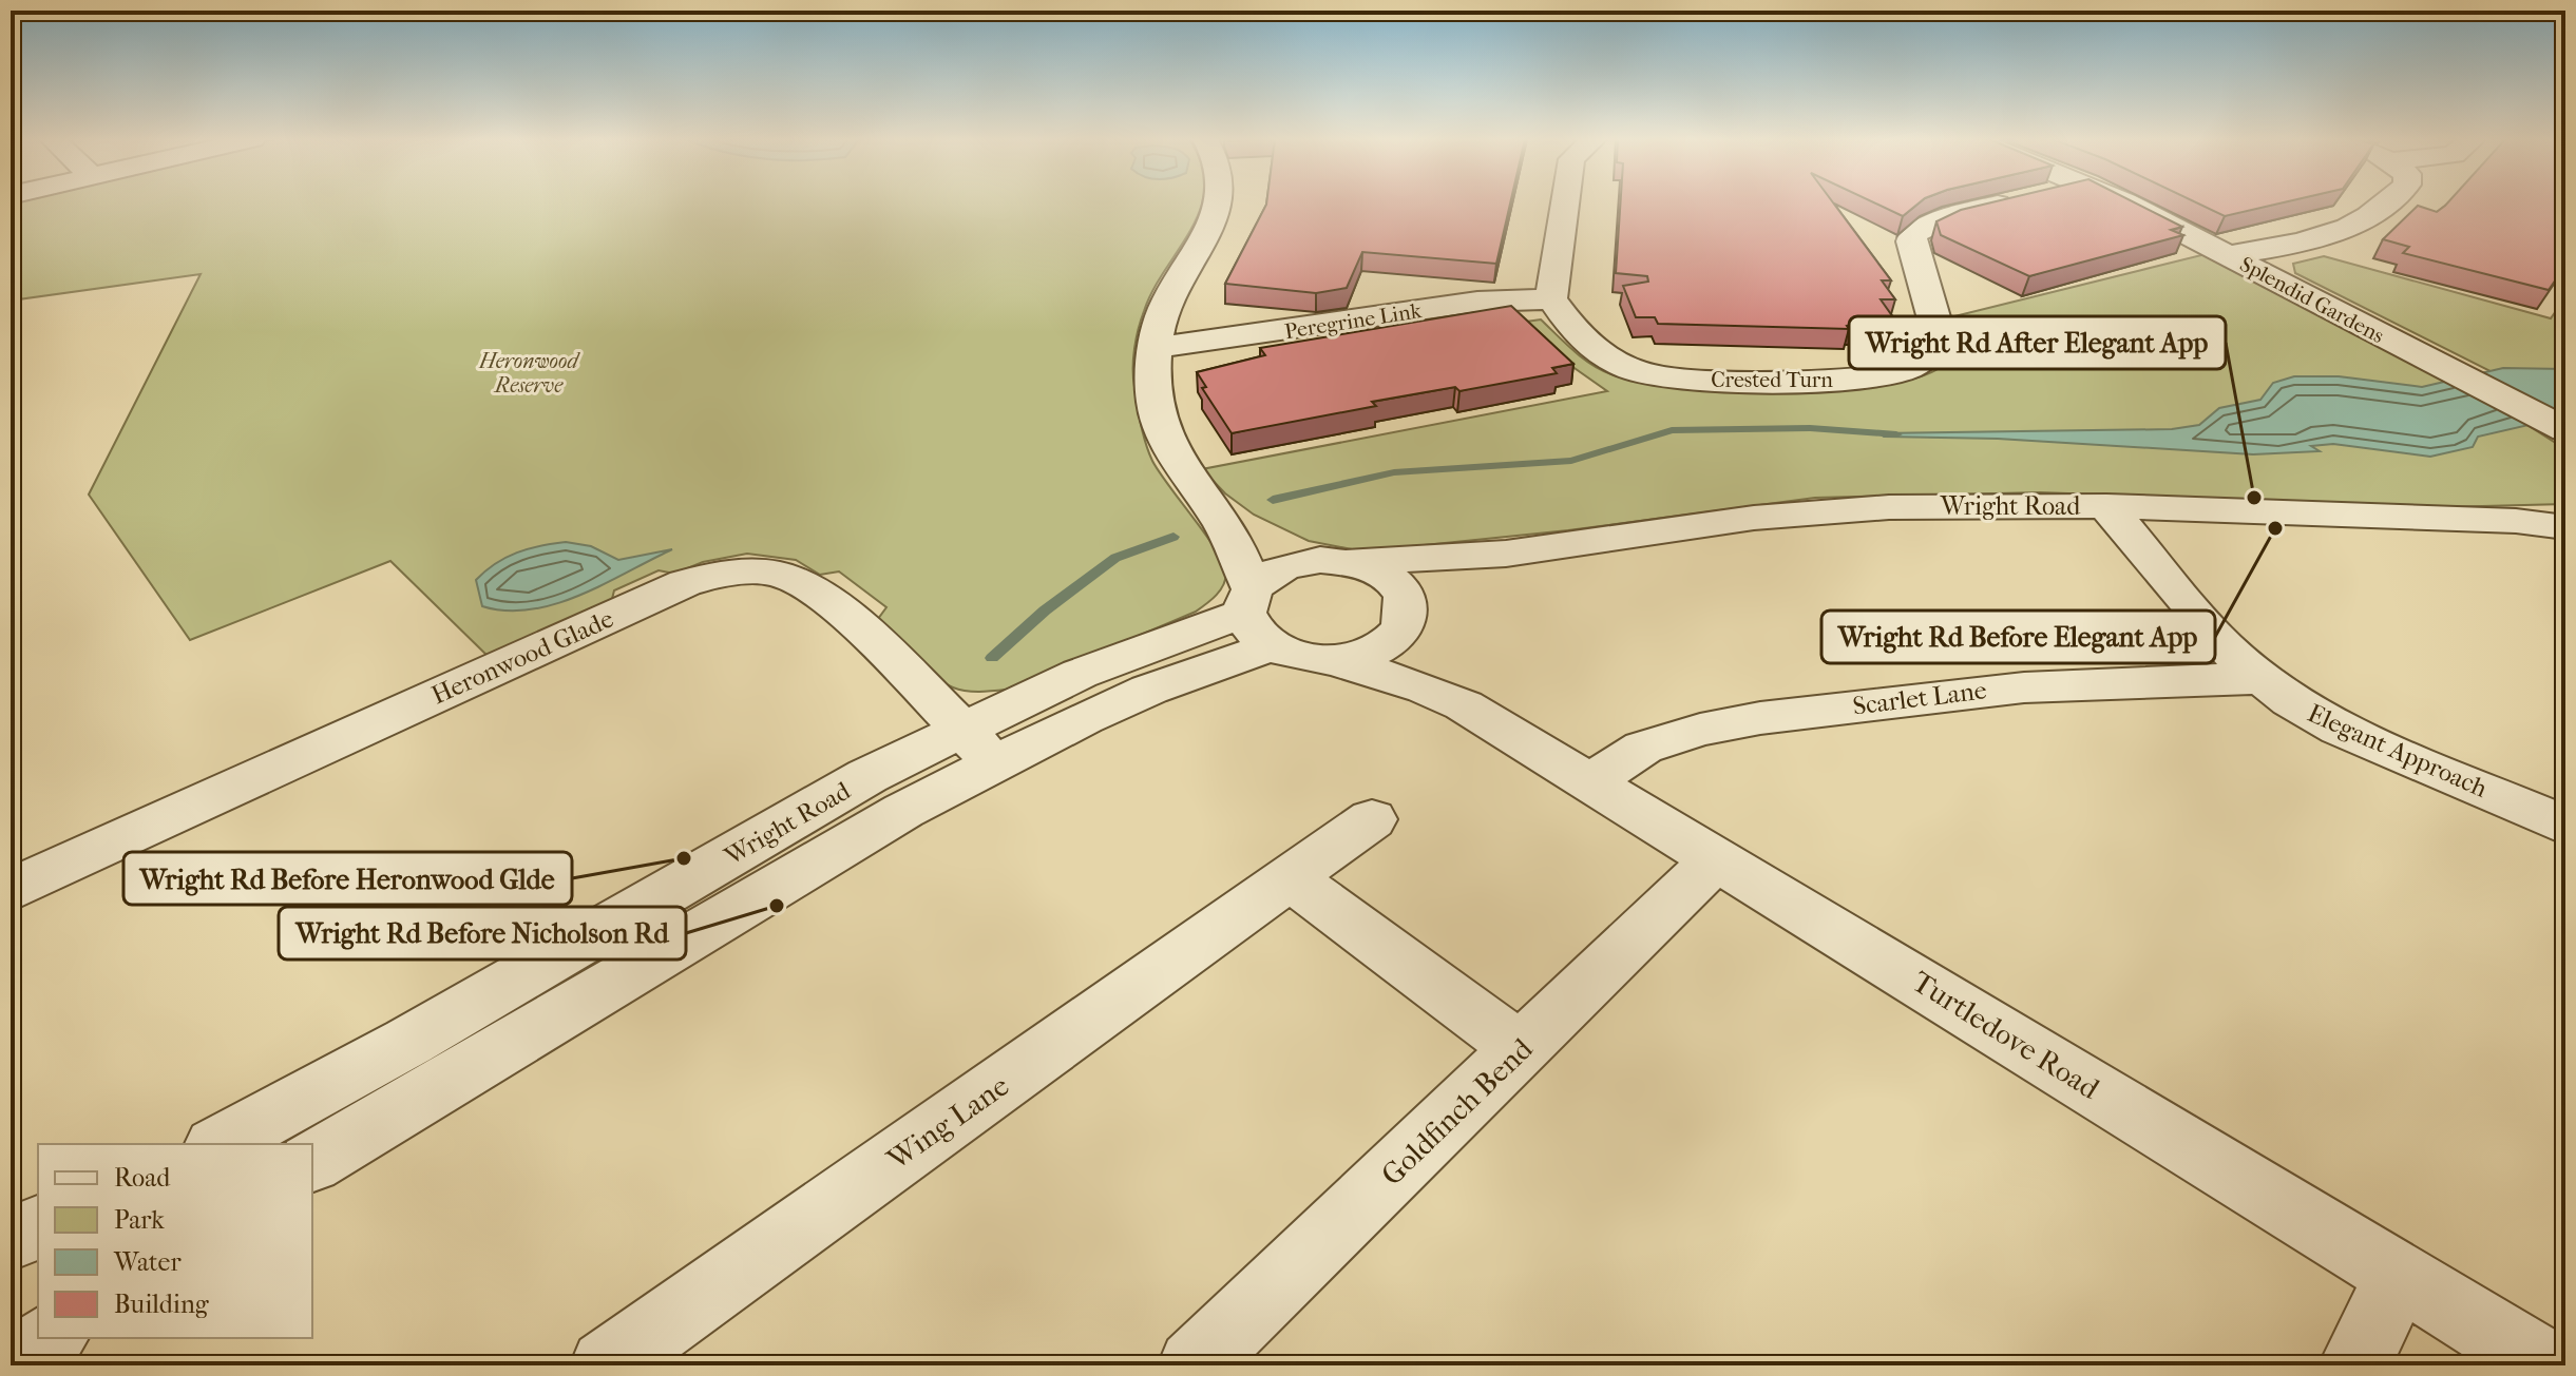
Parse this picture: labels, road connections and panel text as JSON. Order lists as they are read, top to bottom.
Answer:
{
  "streets": {
    "street": [
      "Splendid Gardens",
      "Peregrine Link",
      "Crested Turn",
      "Wright Road",
      "Heronwood Glade",
      "Scarlet Lane",
      "Elegant Approach",
      "Turtledove Road",
      "Goldfinch Bend",
      "Wing Lane"
    ]
  },
  "crossings": [
    ["Peregrine Link", "Crested Turn"],
    ["Wright Road", "Heronwood Glade"],
    ["Wright Road", "Elegant Approach"],
    ["Wright Road", "Turtledove Road"],
    ["Scarlet Lane", "Elegant Approach"],
    ["Scarlet Lane", "Turtledove Road"],
    ["Turtledove Road", "Goldfinch Bend"]
  ],
  "parks": ["Heronwood Reserve"],
  "places": [
    "Wright Rd After Elegant App",
    "Wright Rd Before Elegant App",
    "Wright Rd Before Heronwood Glde",
    "Wright Rd Before Nicholson Rd"
  ],
  "legend": [
    "Road",
    "Park",
    "Water",
    "Building"
  ]
}
